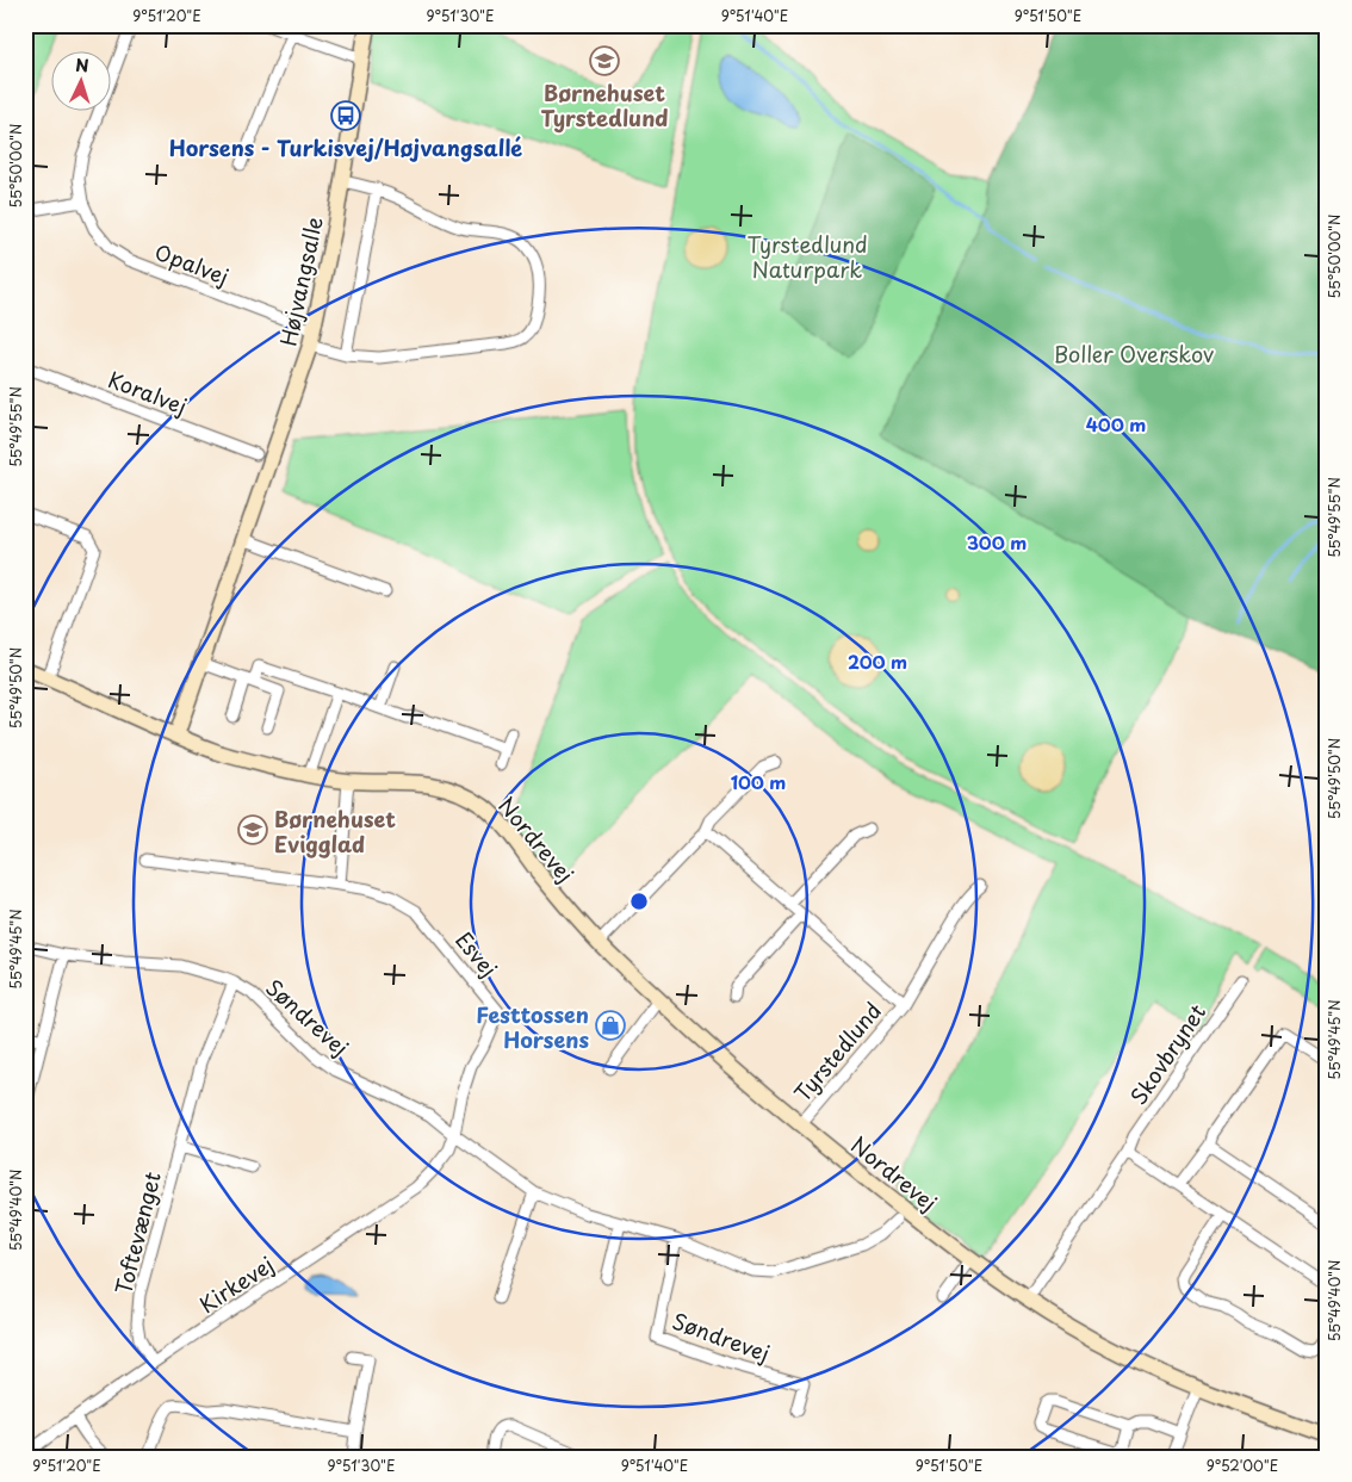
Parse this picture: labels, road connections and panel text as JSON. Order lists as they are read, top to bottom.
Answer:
{
  "streets": {
    "street": [
      "Opalvej",
      "Højvangsalle",
      "Koralvej",
      "Nordrevej",
      "Esvej",
      "Søndrevej",
      "Tyrstedlund",
      "Skovbrynet",
      "Toftevænget",
      "Kirkevej"
    ]
  },
  "crossings": [
    ["Opalvej", "Højvangsalle"],
    ["Højvangsalle", "Nordrevej"],
    ["Nordrevej", "Tyrstedlund"],
    ["Nordrevej", "Skovbrynet"],
    ["Esvej", "Søndrevej"],
    ["Esvej", "Kirkevej"],
    ["Søndrevej", "Toftevænget"],
    ["Søndrevej", "Kirkevej"],
    ["Toftevænget", "Kirkevej"]
  ],
  "parks": ["Tyrstedlund Naturpark", "Boller Overskov"],
  "places": {
    "school or university": ["Børnehuset Tyrstedlund", "Børnehuset Evigglad"],
    "bus stop": ["Horsens - Turkisvej/Højvangsallé"],
    "shop": ["Festtossen Horsens"]
  },
  "north": "top",
  "coordinates": [
    "9°51'20\"E",
    "9°51'30\"E",
    "9°51'40\"E",
    "9°51'50\"E",
    "55°50'00\"N",
    "55°49'55\"N",
    "55°49'50\"N",
    "55°49'45\"N",
    "55°49'40\"N",
    "9°52'00\"E"
  ],
  "rings": [
    "400 m",
    "300 m",
    "200 m",
    "100 m"
  ]
}
